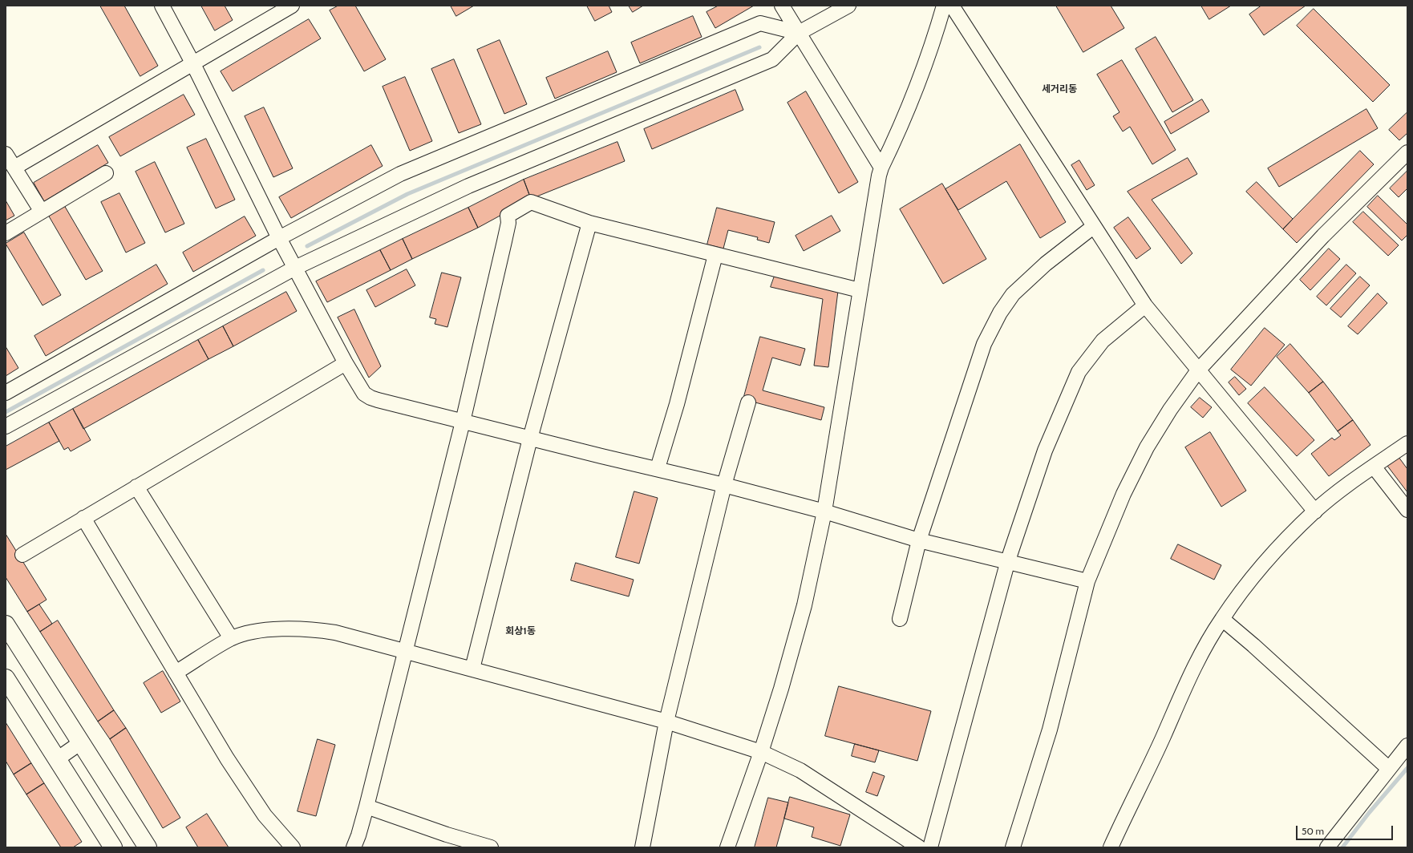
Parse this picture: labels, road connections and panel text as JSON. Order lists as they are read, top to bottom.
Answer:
{
  "districts": ["세거리동", "회상1동"],
  "scale_bar": "50 m"
}
